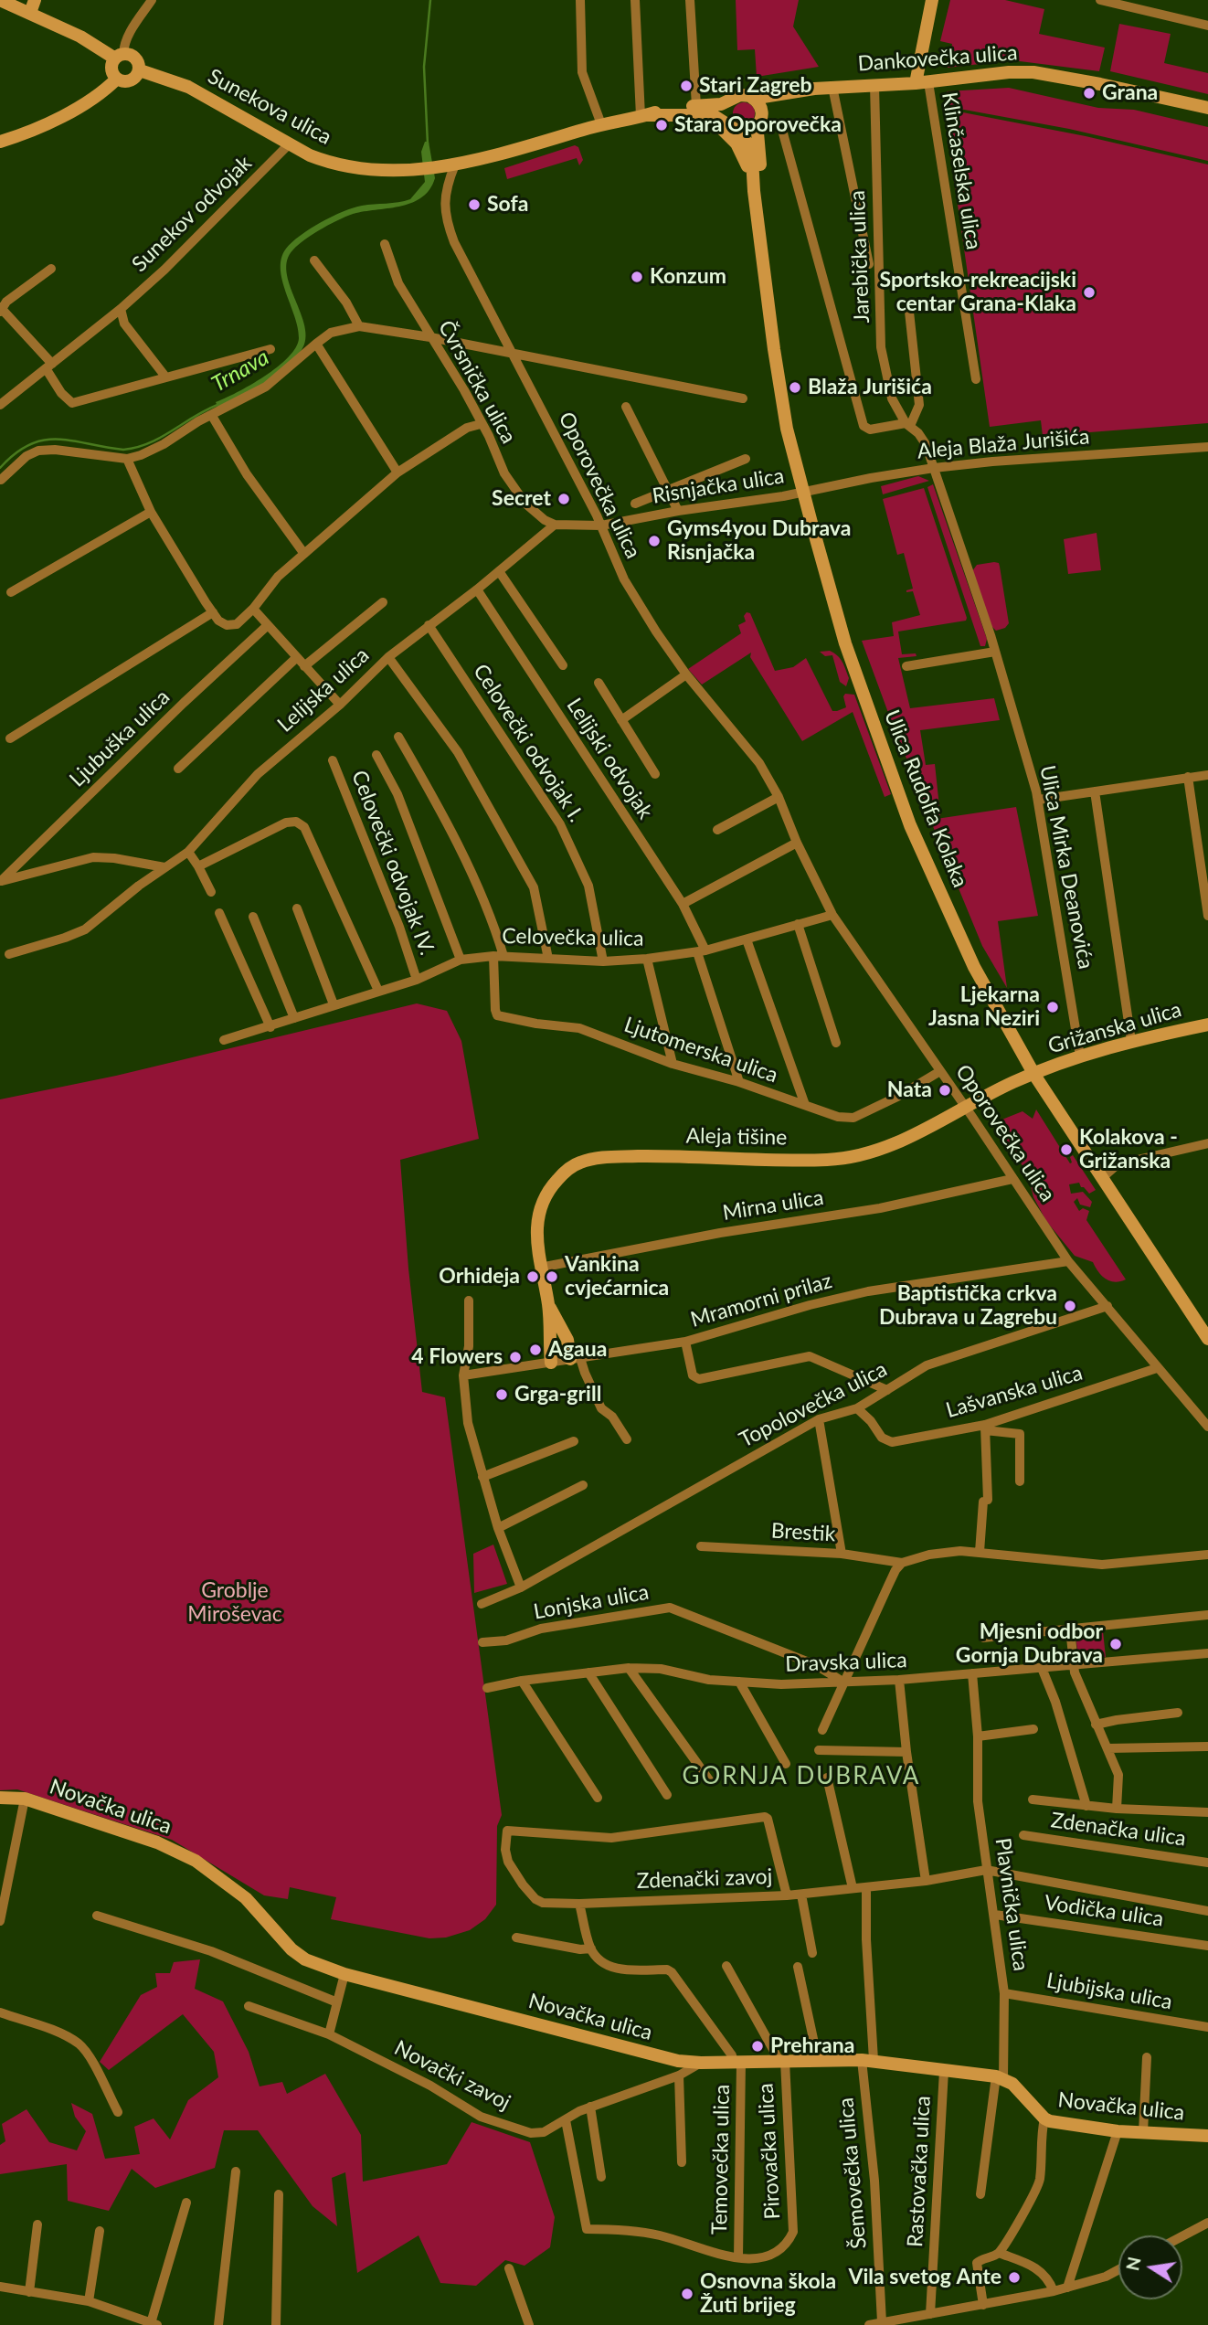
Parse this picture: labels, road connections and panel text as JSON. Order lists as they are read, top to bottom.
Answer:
{
  "streets": {
    "main road": [
      "Dankovečka ulica",
      "Sunekova ulica",
      "Ulica Rudolfa Kolaka",
      "Grižanska ulica",
      "Aleja tišine",
      "Novačka ulica"
    ],
    "street": [
      "Klinčaselska ulica",
      "Sunekov odvojak",
      "Jarebička ulica",
      "Čvrsnička ulica",
      "Aleja Blaža Jurišića",
      "Oporovečka ulica",
      "Risnjačka ulica",
      "Lelijska ulica",
      "Ljubuška ulica",
      "Celovečki odvojak I.",
      "Lelijski odvojak",
      "Celovečki odvojak IV.",
      "Ulica Mirka Deanovića",
      "Celovečka ulica",
      "Ljutomerska ulica",
      "Mirna ulica",
      "Mramorni prilaz",
      "Lašvanska ulica",
      "Topolovečka ulica",
      "Brestik",
      "Lonjska ulica",
      "Dravska ulica",
      "Zdenačka ulica",
      "Zdenački zavoj",
      "Plavnička ulica",
      "Vodička ulica",
      "Ljubijska ulica",
      "Novački zavoj",
      "Pirovačka ulica",
      "Temovečka ulica",
      "Rastovačka ulica",
      "Šemovečka ulica"
    ]
  },
  "crossings": [
    ["Dankovečka ulica", "Klinčaselska ulica"],
    ["Dankovečka ulica", "Jarebička ulica"],
    ["Dankovečka ulica", "Ulica Rudolfa Kolaka"],
    ["Sunekova ulica", "Sunekov odvojak"],
    ["Sunekova ulica", "Oporovečka ulica"],
    ["Jarebička ulica", "Aleja Blaža Jurišića"],
    ["Jarebička ulica", "Ulica Mirka Deanovića"],
    ["Čvrsnička ulica", "Lelijska ulica"],
    ["Aleja Blaža Jurišića", "Risnjačka ulica"],
    ["Aleja Blaža Jurišića", "Ulica Rudolfa Kolaka"],
    ["Aleja Blaža Jurišića", "Ulica Mirka Deanovića"],
    ["Oporovečka ulica", "Risnjačka ulica"],
    ["Oporovečka ulica", "Celovečka ulica"],
    ["Oporovečka ulica", "Ljutomerska ulica"],
    ["Oporovečka ulica", "Aleja tišine"],
    ["Oporovečka ulica", "Mirna ulica"],
    ["Oporovečka ulica", "Mramorni prilaz"],
    ["Oporovečka ulica", "Lašvanska ulica"],
    ["Oporovečka ulica", "Topolovečka ulica"],
    ["Risnjačka ulica", "Ulica Rudolfa Kolaka"],
    ["Lelijska ulica", "Celovečki odvojak I."],
    ["Lelijska ulica", "Lelijski odvojak"],
    ["Celovečki odvojak I.", "Celovečka ulica"],
    ["Lelijski odvojak", "Celovečka ulica"],
    ["Lelijski odvojak", "Ljutomerska ulica"],
    ["Ulica Rudolfa Kolaka", "Grižanska ulica"],
    ["Ulica Rudolfa Kolaka", "Aleja tišine"],
    ["Celovečki odvojak IV.", "Celovečka ulica"],
    ["Ulica Mirka Deanovića", "Grižanska ulica"],
    ["Celovečka ulica", "Ljutomerska ulica"],
    ["Grižanska ulica", "Aleja tišine"],
    ["Aleja tišine", "Mirna ulica"],
    ["Aleja tišine", "Mramorni prilaz"],
    ["Lašvanska ulica", "Topolovečka ulica"],
    ["Lonjska ulica", "Dravska ulica"],
    ["Dravska ulica", "Plavnička ulica"],
    ["Novačka ulica", "Plavnička ulica"],
    ["Novačka ulica", "Novački zavoj"],
    ["Novačka ulica", "Pirovačka ulica"],
    ["Novačka ulica", "Temovečka ulica"],
    ["Novačka ulica", "Rastovačka ulica"],
    ["Novačka ulica", "Šemovečka ulica"],
    ["Zdenački zavoj", "Plavnička ulica"],
    ["Zdenački zavoj", "Šemovečka ulica"],
    ["Plavnička ulica", "Vodička ulica"],
    ["Plavnička ulica", "Ljubijska ulica"],
    ["Pirovačka ulica", "Temovečka ulica"]
  ],
  "districts": ["GORNJA DUBRAVA"],
  "water": ["Trnava"],
  "parks": ["Groblje Miroševac"],
  "places": [
    "Stari Zagreb",
    "Grana",
    "Stara Oporovečka",
    "Sofa",
    "Konzum",
    "Sportsko-rekreacijski centar Grana-Klaka",
    "Blaža Jurišića",
    "Secret",
    "Gyms4you Dubrava Risnjačka",
    "Ljekarna Jasna Neziri",
    "Nata",
    "Kolakova - Grižanska",
    "Orhideja",
    "Vankina cvjećarnica",
    "Baptistička crkva Dubrava u Zagrebu",
    "Agaua",
    "4 Flowers",
    "Grga-grill",
    "Mjesni odbor Gornja Dubrava",
    "Prehrana",
    "Vila svetog Ante",
    "Osnovna škola Žuti brijeg"
  ],
  "north": "left"
}
